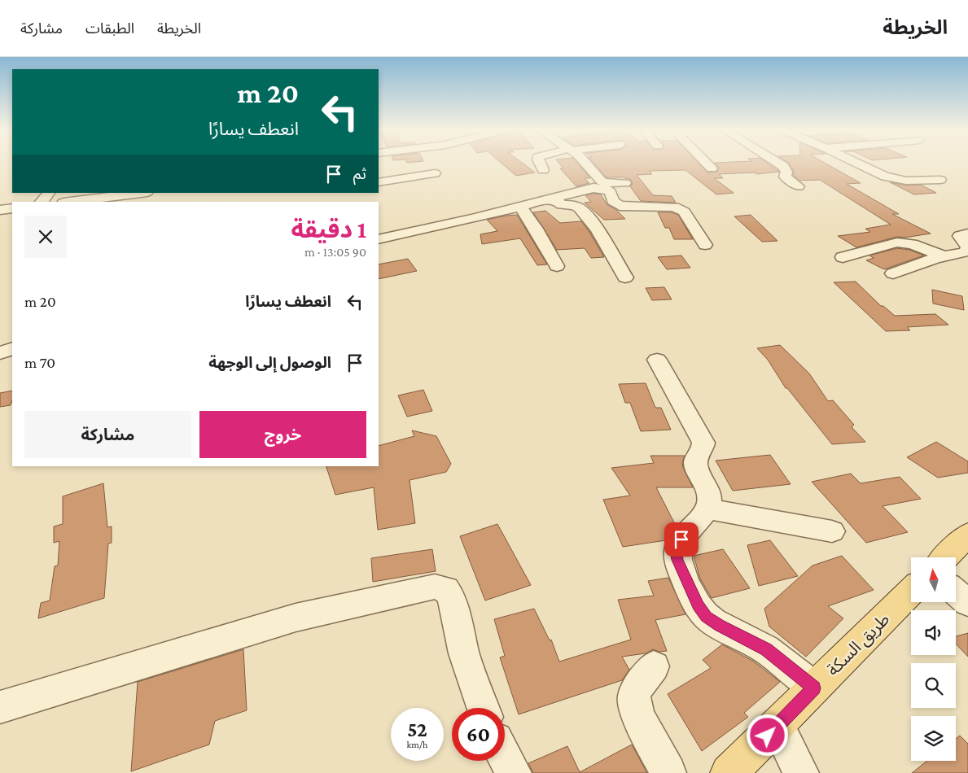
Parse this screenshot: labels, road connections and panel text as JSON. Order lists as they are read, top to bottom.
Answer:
{
  "streets": {
    "main road": ["طريق السكة"]
  },
  "north": "top",
  "page": {
    "header": "الخريطة",
    "nav": ["الخريطة", "الطبقات", "مشاركة"],
    "turn": ["20 m", "انعطف يسارًا"],
    "then": "ثم",
    "heading": ["1 دقيقة", "90 m · 13:05"],
    "list": [
      {
        "name": "انعطف يسارًا",
        "value": "20 m"
      },
      {
        "name": "الوصول إلى الوجهة",
        "value": "70 m"
      }
    ],
    "buttons": ["خروج", "مشاركة"],
    "speed": "52 km/h",
    "limit": "60"
  }
}
